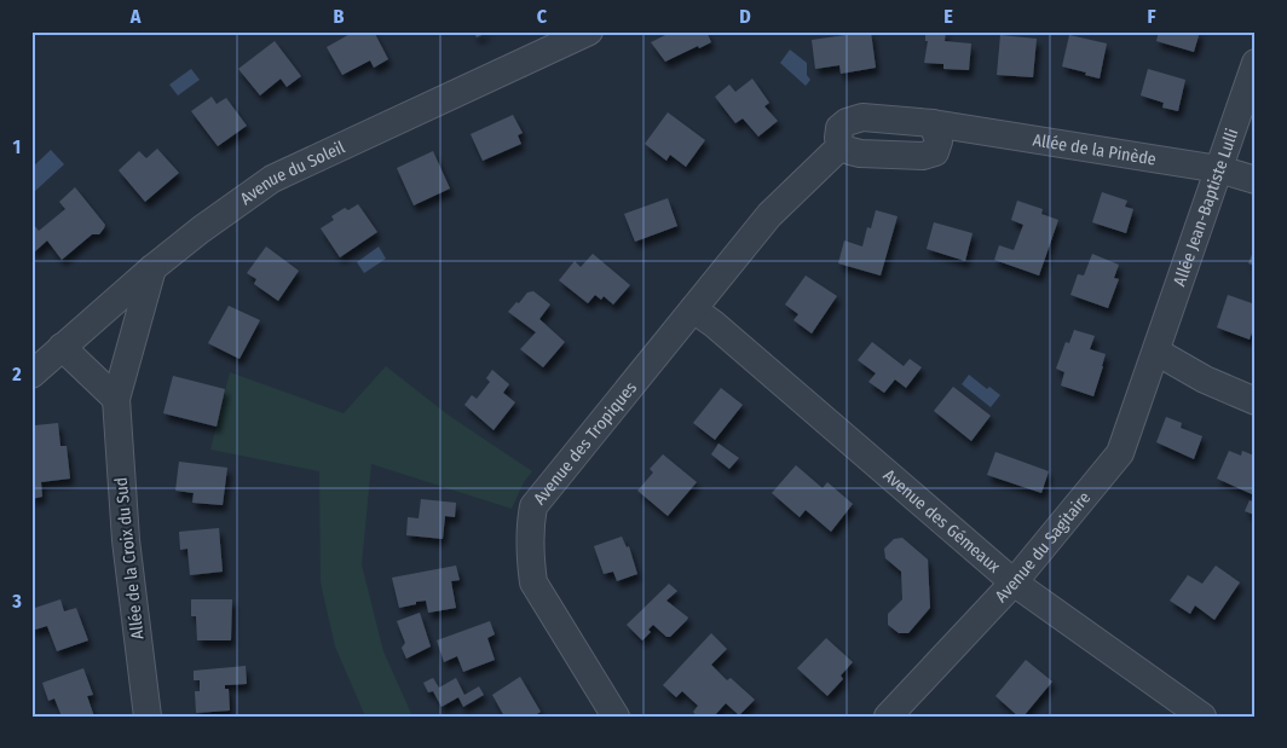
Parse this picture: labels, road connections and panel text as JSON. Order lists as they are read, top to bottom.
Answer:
{
  "streets": {
    "street": [
      "Allée de la Pinède",
      "Avenue du Soleil",
      "Allée Jean-Baptiste Lulli",
      "Avenue des Tropiques",
      "Avenue des Gémeaux",
      "Avenue du Sagitaire",
      "Allée de la Croix du Sud"
    ]
  },
  "crossings": [
    ["Allée de la Pinède", "Allée Jean-Baptiste Lulli"],
    ["Allée de la Pinède", "Avenue des Tropiques"],
    ["Allée de la Pinède", "Avenue des Gémeaux"],
    ["Avenue du Soleil", "Allée de la Croix du Sud"],
    ["Allée Jean-Baptiste Lulli", "Avenue du Sagitaire"],
    ["Avenue des Tropiques", "Avenue des Gémeaux"],
    ["Avenue des Gémeaux", "Avenue du Sagitaire"]
  ],
  "grid": {
    "columns": [
      "A",
      "B",
      "C",
      "D",
      "E",
      "F"
    ],
    "rows": ["1", "2", "3"]
  }
}
